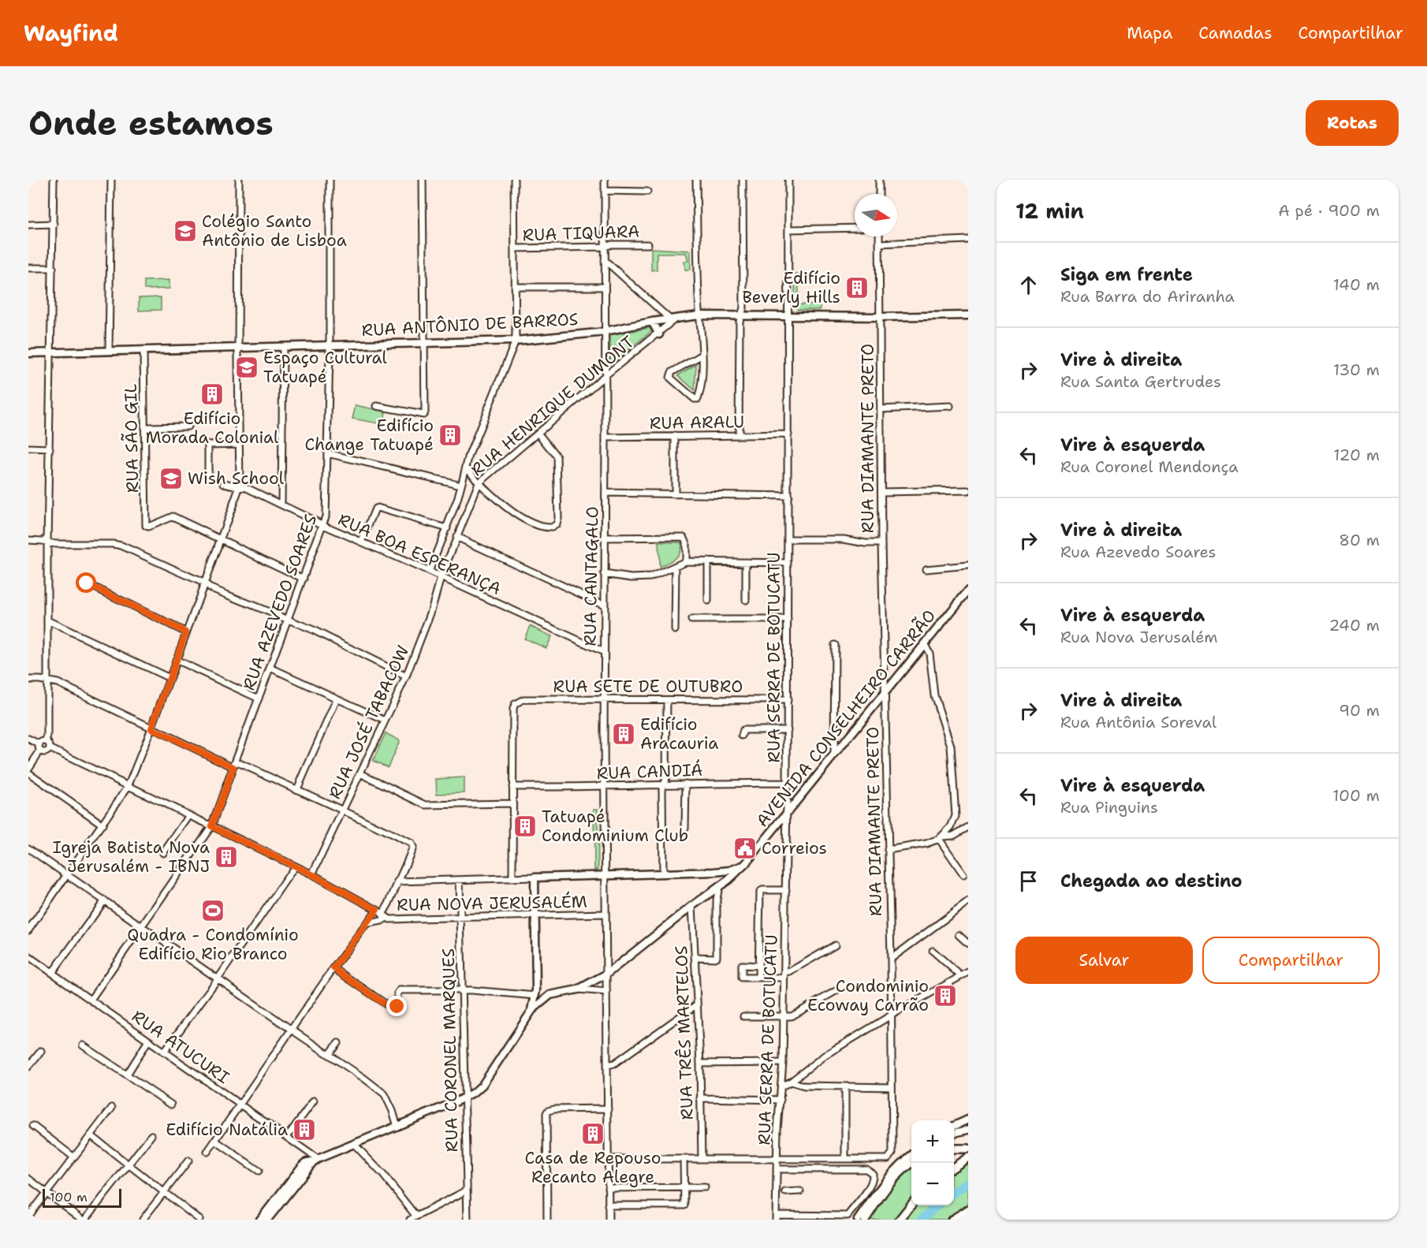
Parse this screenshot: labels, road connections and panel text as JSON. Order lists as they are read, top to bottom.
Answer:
{
  "streets": {
    "main road": ["RUA ANTÔNIO DE BARROS", "AVENIDA CONSELHEIRO CARRÃO"],
    "street": [
      "RUA TIQUARA",
      "RUA HENRIQUE DUMONT",
      "RUA ARALU",
      "RUA SÃO GIL",
      "RUA DIAMANTE PRETO",
      "RUA BOA ESPERANÇA",
      "RUA CANTAGALO",
      "RUA AZEVEDO SOARES",
      "RUA SERRA DE BOTUCATU",
      "RUA SETE DE OUTUBRO",
      "RUA JOSÉ TABACOW",
      "RUA CANDIÁ",
      "RUA NOVA JERUSALÉM",
      "RUA TRÊS MARTELOS",
      "RUA ATUCURI",
      "RUA CORONEL MARQUES"
    ]
  },
  "crossings": [
    ["RUA TIQUARA", "RUA CANTAGALO"],
    ["RUA ANTÔNIO DE BARROS", "RUA HENRIQUE DUMONT"],
    ["RUA ANTÔNIO DE BARROS", "RUA SÃO GIL"],
    ["RUA ANTÔNIO DE BARROS", "RUA DIAMANTE PRETO"],
    ["RUA ANTÔNIO DE BARROS", "RUA CANTAGALO"],
    ["RUA ANTÔNIO DE BARROS", "RUA AZEVEDO SOARES"],
    ["RUA ANTÔNIO DE BARROS", "RUA SERRA DE BOTUCATU"],
    ["RUA HENRIQUE DUMONT", "RUA BOA ESPERANÇA"],
    ["RUA HENRIQUE DUMONT", "RUA CANTAGALO"],
    ["RUA HENRIQUE DUMONT", "RUA JOSÉ TABACOW"],
    ["RUA ARALU", "RUA CANTAGALO"],
    ["RUA ARALU", "RUA SERRA DE BOTUCATU"],
    ["RUA DIAMANTE PRETO", "AVENIDA CONSELHEIRO CARRÃO"],
    ["RUA BOA ESPERANÇA", "RUA CANTAGALO"],
    ["RUA BOA ESPERANÇA", "RUA AZEVEDO SOARES"],
    ["RUA BOA ESPERANÇA", "RUA JOSÉ TABACOW"],
    ["RUA CANTAGALO", "RUA SETE DE OUTUBRO"],
    ["RUA CANTAGALO", "AVENIDA CONSELHEIRO CARRÃO"],
    ["RUA CANTAGALO", "RUA CANDIÁ"],
    ["RUA CANTAGALO", "RUA NOVA JERUSALÉM"],
    ["RUA AZEVEDO SOARES", "RUA NOVA JERUSALÉM"],
    ["RUA AZEVEDO SOARES", "RUA ATUCURI"],
    ["RUA SERRA DE BOTUCATU", "RUA SETE DE OUTUBRO"],
    ["RUA SERRA DE BOTUCATU", "AVENIDA CONSELHEIRO CARRÃO"],
    ["RUA SERRA DE BOTUCATU", "RUA CANDIÁ"],
    ["RUA SETE DE OUTUBRO", "RUA CANDIÁ"],
    ["AVENIDA CONSELHEIRO CARRÃO", "RUA TRÊS MARTELOS"],
    ["AVENIDA CONSELHEIRO CARRÃO", "RUA ATUCURI"],
    ["AVENIDA CONSELHEIRO CARRÃO", "RUA CORONEL MARQUES"],
    ["RUA JOSÉ TABACOW", "RUA NOVA JERUSALÉM"],
    ["RUA NOVA JERUSALÉM", "RUA CORONEL MARQUES"]
  ],
  "places": {
    "school or university": ["Colégio Santo Antônio de Lisboa", "Espaço Cultural Tatuapé", "Wish School"],
    "building": [
      "Edifício Beverly Hills",
      "Edifício Morada Colonial",
      "Edifício Change Tatuapé",
      "Edifício Aracauria",
      "Tatuapé Condominium Club",
      "Igreja Batista Nova Jerusalém - IBNJ",
      "Condominio Ecoway Carrão",
      "Edifício Natália",
      "Casa de Repouso Recanto Alegre"
    ],
    "public building": ["Correios"],
    "sports": ["Quadra - Condomínio Edifício Rio Branco"]
  },
  "scale_bar": "100 m",
  "north": "right",
  "page": {
    "header": "Wayfind",
    "nav": ["Mapa", "Camadas", "Compartilhar"],
    "buttons": [
      "Rotas",
      ["Salvar", "Compartilhar"]
    ],
    "title": "Onde estamos",
    "heading": ["12 min", "A pé · 900 m"],
    "list": [
      ["Siga em frente", "Rua Barra do Ariranha", "140 m"],
      ["Vire à direita", "Rua Santa Gertrudes", "130 m"],
      ["Vire à esquerda", "Rua Coronel Mendonça", "120 m"],
      ["Vire à direita", "Rua Azevedo Soares", "80 m"],
      ["Vire à esquerda", "Rua Nova Jerusalém", "240 m"],
      ["Vire à direita", "Rua Antônia Soreval", "90 m"],
      ["Vire à esquerda", "Rua Pinguins", "100 m"],
      "Chegada ao destino"
    ],
    "map_buttons": ["+", "−"],
    "scale": "100 m"
  }
}
